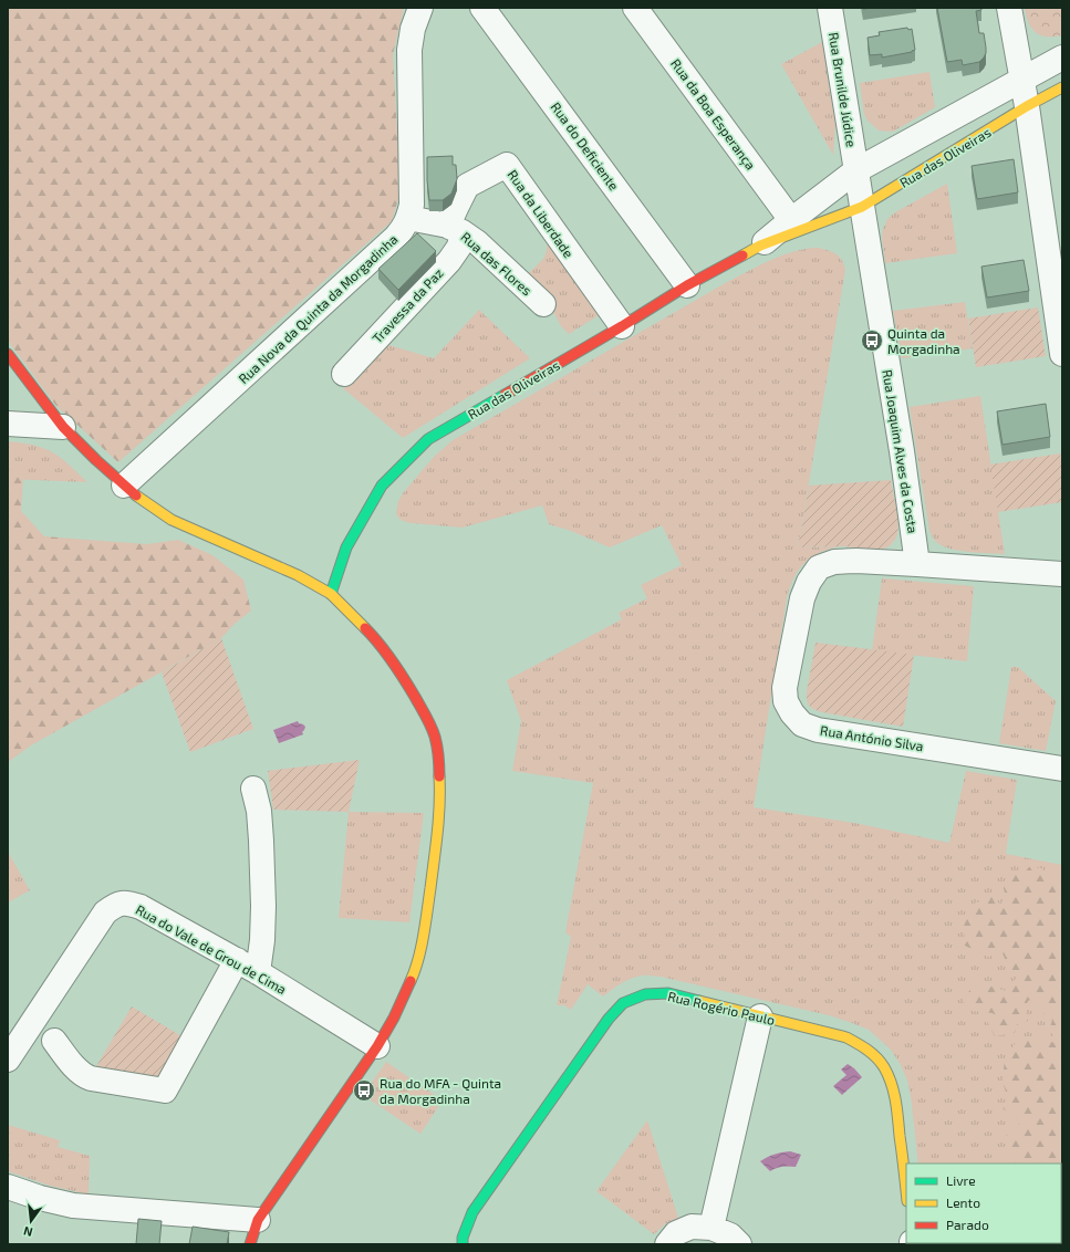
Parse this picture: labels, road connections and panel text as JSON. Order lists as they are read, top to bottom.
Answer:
{
  "streets": {
    "street": [
      "Rua Brunilde Júdice",
      "Rua da Boa Esperança",
      "Rua do Deficiente",
      "Rua das Oliveiras",
      "Rua da Liberdade",
      "Rua das Flores",
      "Travessa da Paz",
      "Rua Nova da Quinta da Morgadinha",
      "Rua Joaquim Alves da Costa",
      "Rua António Silva",
      "Rua do Vale de Grou de Cima",
      "Rua Rogério Paulo"
    ]
  },
  "crossings": [
    ["Rua Brunilde Júdice", "Rua das Oliveiras"],
    ["Rua da Boa Esperança", "Rua das Oliveiras"],
    ["Rua do Deficiente", "Rua das Oliveiras"],
    ["Rua das Oliveiras", "Rua da Liberdade"],
    ["Rua das Oliveiras", "Rua Joaquim Alves da Costa"],
    ["Rua da Liberdade", "Rua das Flores"],
    ["Rua da Liberdade", "Travessa da Paz"],
    ["Rua das Flores", "Travessa da Paz"],
    ["Rua Joaquim Alves da Costa", "Rua António Silva"]
  ],
  "places": {
    "bus stop": ["Quinta da Morgadinha", "Rua do MFA - Quinta da Morgadinha"]
  },
  "legend": ["Livre", "Lento", "Parado"],
  "north": "bottom"
}
